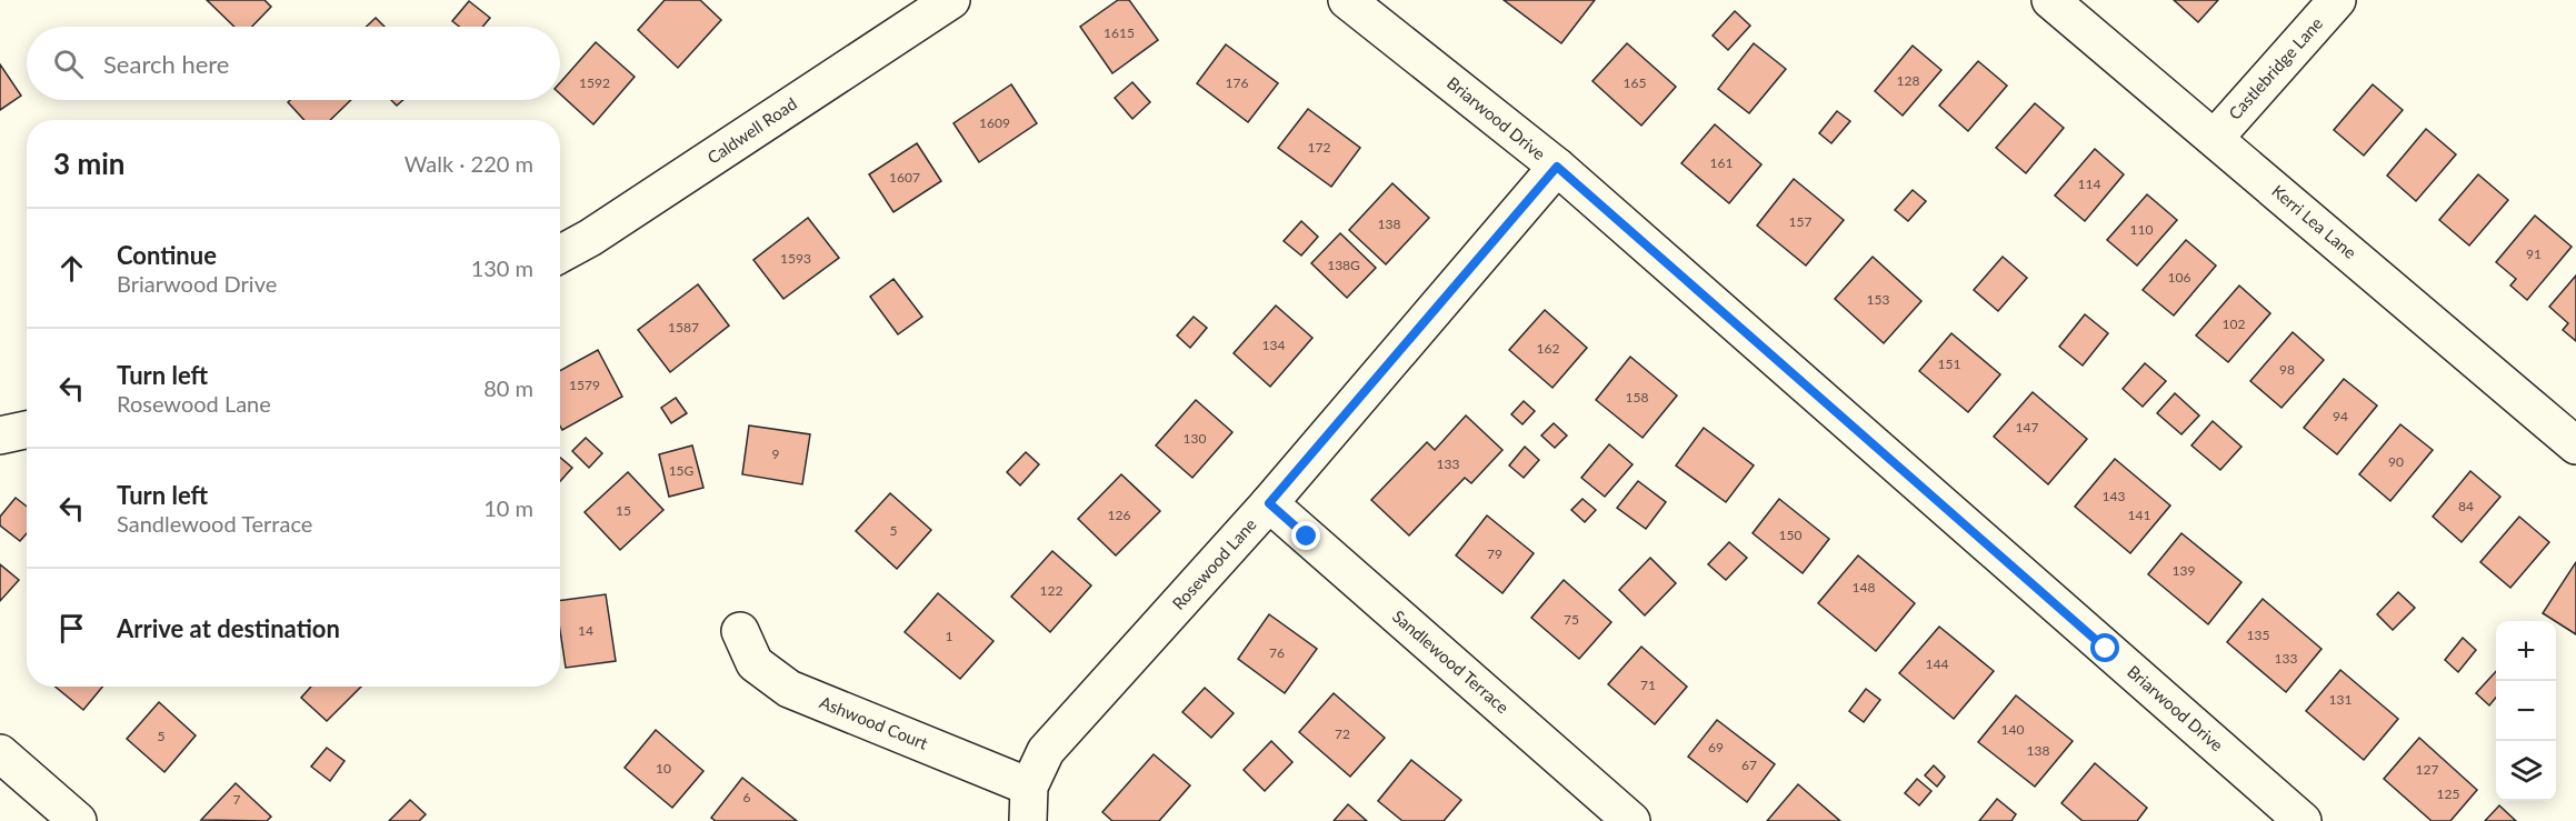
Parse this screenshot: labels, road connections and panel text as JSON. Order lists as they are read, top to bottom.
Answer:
{
  "streets": {
    "street": [
      "Castlebridge Lane",
      "Briarwood Drive",
      "Caldwell Road",
      "Kerri Lea Lane",
      "Rosewood Lane",
      "Sandlewood Terrace",
      "Ashwood Court"
    ]
  },
  "crossings": [
    ["Castlebridge Lane", "Kerri Lea Lane"],
    ["Briarwood Drive", "Rosewood Lane"],
    ["Rosewood Lane", "Sandlewood Terrace"],
    ["Rosewood Lane", "Ashwood Court"]
  ],
  "house_numbers": [
    "1615",
    "128",
    "1592",
    "176",
    "165",
    "1609",
    "172",
    "161",
    "1607",
    "114",
    "157",
    "138",
    "110",
    "91",
    "1593",
    "138G",
    "106",
    "153",
    "102",
    "1587",
    "134",
    "162",
    "151",
    "98",
    "1579",
    "158",
    "94",
    "147",
    "130",
    "9",
    "90",
    "133",
    "15G",
    "143",
    "84",
    "15",
    "126",
    "141",
    "5",
    "150",
    "79",
    "139",
    "148",
    "122",
    "75",
    "14",
    "135",
    "1",
    "76",
    "133",
    "144",
    "71",
    "131",
    "140",
    "72",
    "5",
    "69",
    "138",
    "67",
    "10",
    "127",
    "125",
    "6",
    "7"
  ],
  "page": {
    "search": "Search here",
    "heading": ["3 min", "Walk · 220 m"],
    "list": [
      ["Continue", "Briarwood Drive", "130 m"],
      ["Turn left", "Rosewood Lane", "80 m"],
      ["Turn left", "Sandlewood Terrace", "10 m"],
      "Arrive at destination"
    ],
    "map_buttons": ["+", "−"]
  }
}
